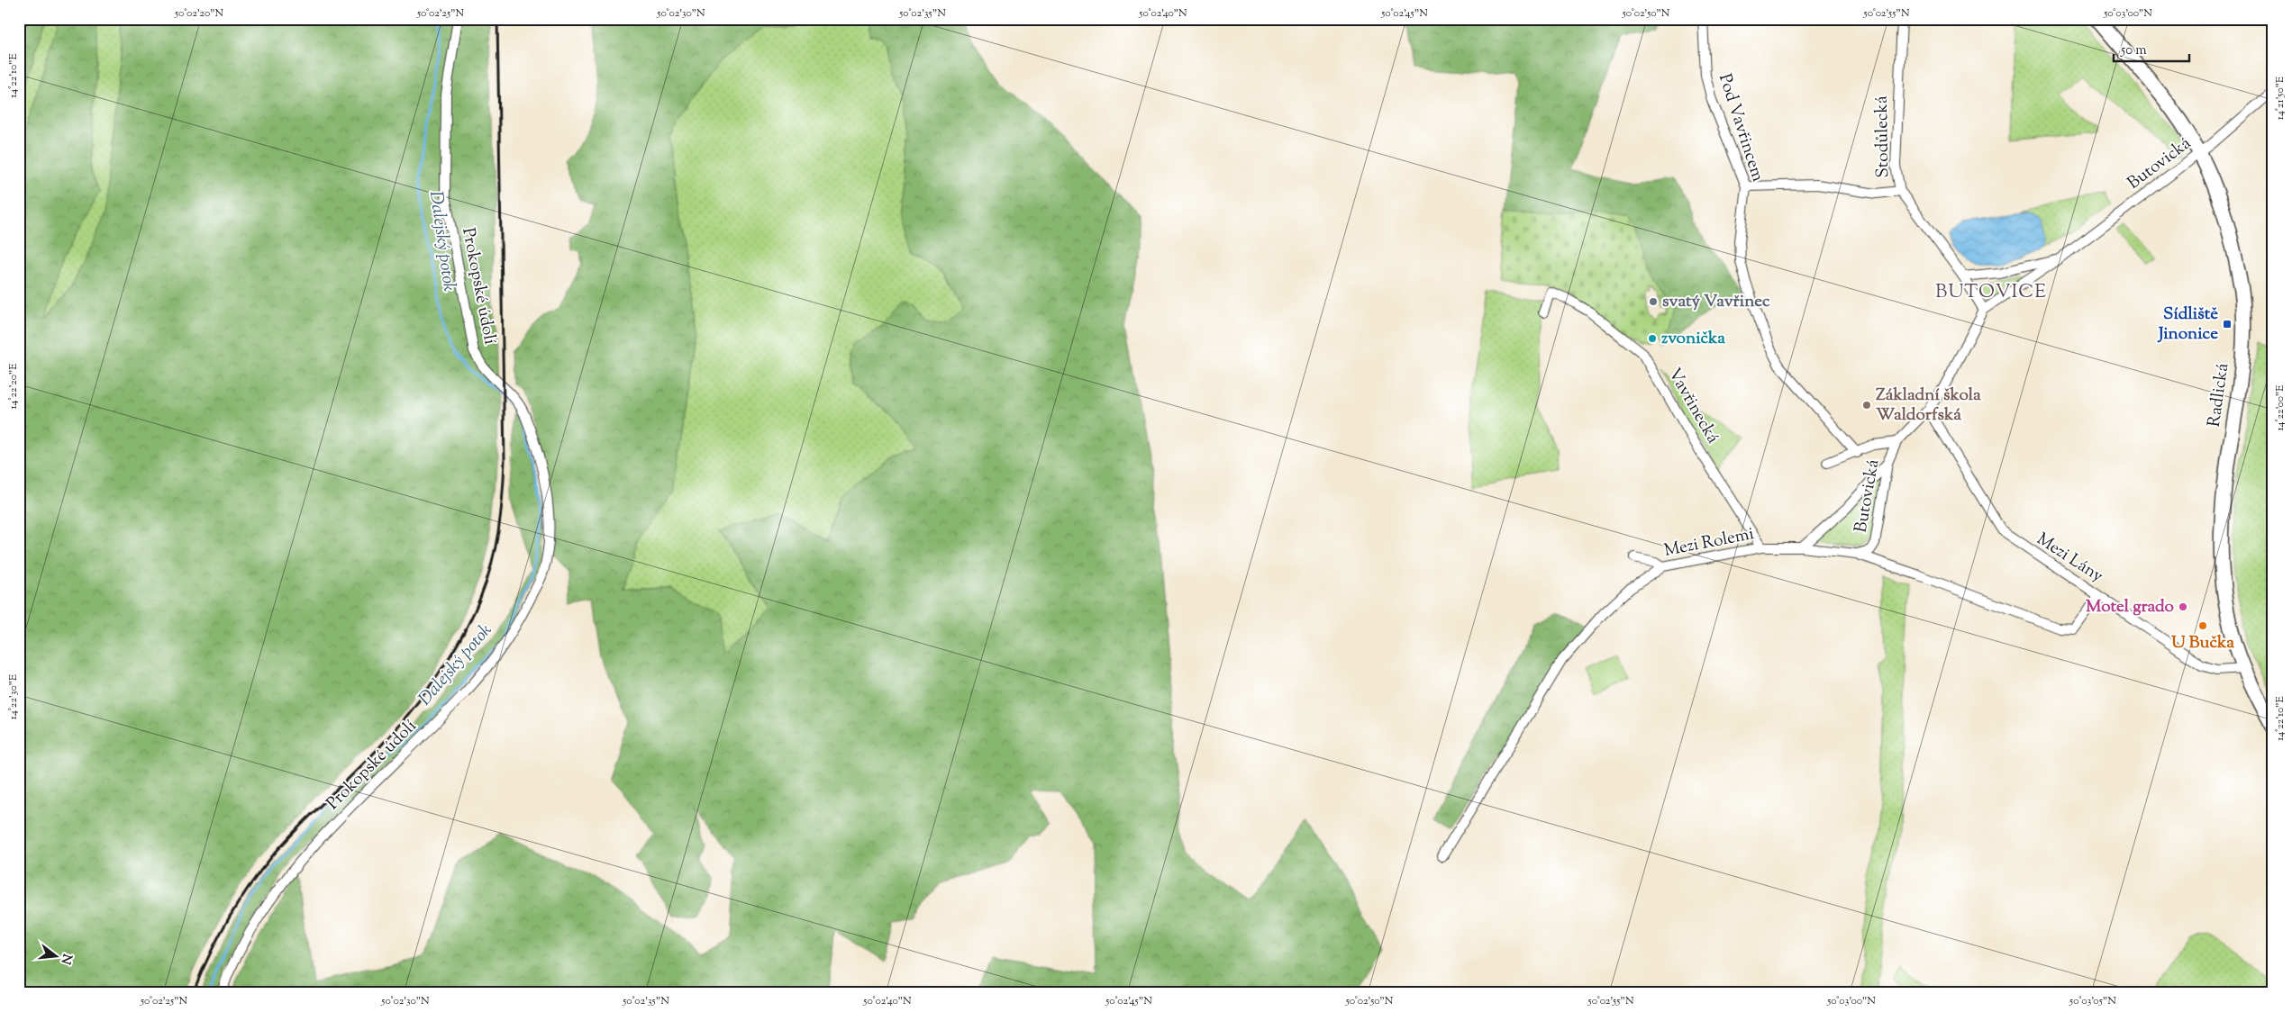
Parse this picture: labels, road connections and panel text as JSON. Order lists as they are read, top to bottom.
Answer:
{
  "streets": {
    "main road": ["Radlická"],
    "street": [
      "Pod Vavřincem",
      "Stodůlecká",
      "Butovická",
      "Prokopské údolí",
      "Vavřinecká",
      "Mezi Rolemi",
      "Mezi Lány"
    ]
  },
  "crossings": [
    ["Stodůlecká", "Butovická"],
    ["Butovická", "Radlická"],
    ["Butovická", "Mezi Rolemi"],
    ["Butovická", "Mezi Lány"],
    ["Radlická", "Mezi Lány"],
    ["Vavřinecká", "Mezi Rolemi"],
    ["Mezi Rolemi", "Mezi Lány"]
  ],
  "districts": ["BUTOVICE"],
  "water": ["Dalejský potok"],
  "places": {
    "other": [
      "svatý Vavřinec",
      "zvonička",
      "Základní škola Waldorfská",
      "Motel grado",
      "U Bučka"
    ],
    "transit": ["Sídliště Jinonice"]
  },
  "scale_bar": "50 m",
  "north": "right",
  "coordinates": [
    "50°02'20\"N",
    "50°02'25\"N",
    "50°02'30\"N",
    "50°02'35\"N",
    "50°02'40\"N",
    "50°02'45\"N",
    "50°02'50\"N",
    "50°02'55\"N",
    "50°03'00\"N",
    "14°22'10\"E",
    "14°21'50\"E",
    "14°22'20\"E",
    "14°22'00\"E",
    "14°22'30\"E",
    "50°03'05\"N"
  ]
}
